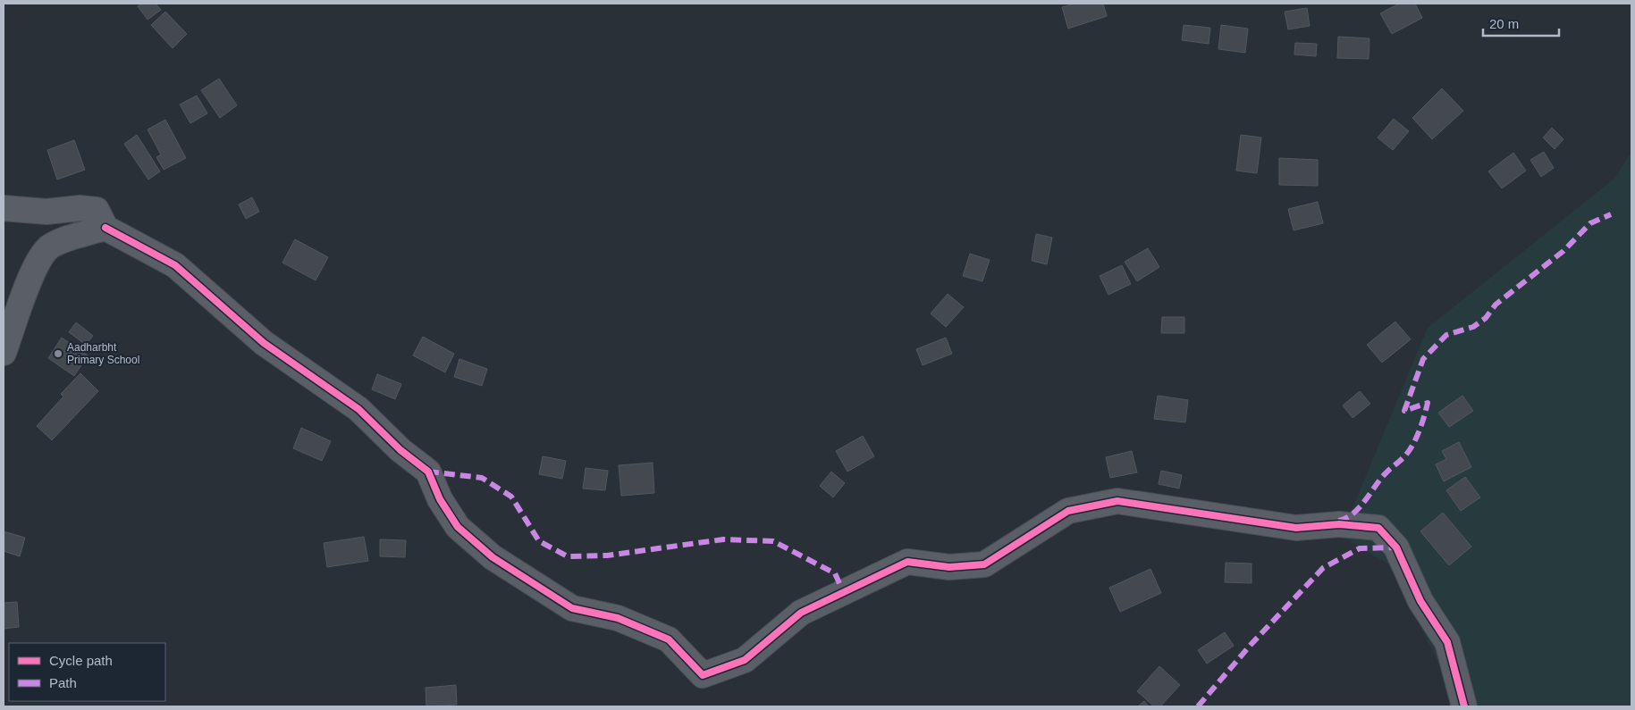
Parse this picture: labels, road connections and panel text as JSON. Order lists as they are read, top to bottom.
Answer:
{
  "places": ["Aadharbht Primary School"],
  "legend": ["Cycle path", "Path"],
  "scale_bar": "20 m"
}
